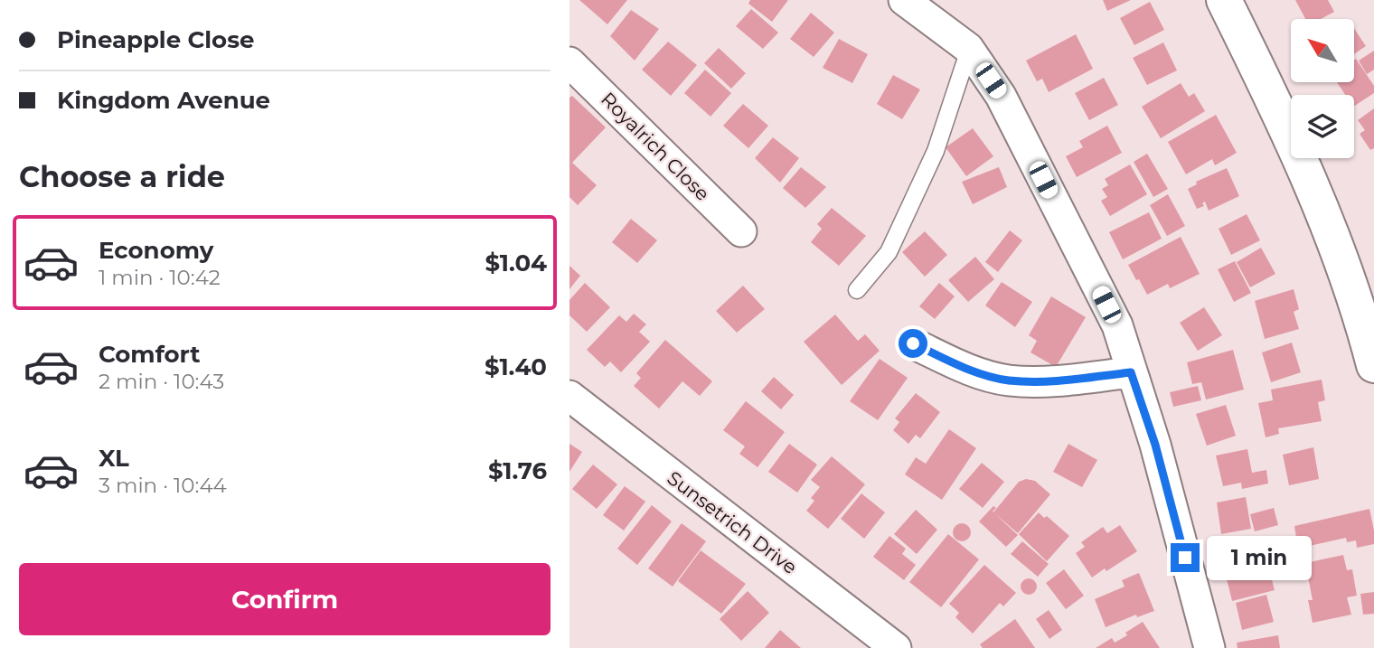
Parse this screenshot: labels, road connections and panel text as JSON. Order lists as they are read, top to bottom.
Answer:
{
  "streets": {
    "street": ["Royalrich Close", "Sunsetrich Drive"]
  },
  "north": "top left",
  "page": {
    "banner": ["Pineapple Close", "Kingdom Avenue"],
    "heading": "Choose a ride",
    "list": [
      {
        "name": "Economy",
        "note": "1 min · 10:42",
        "value": "$1.04"
      },
      {
        "name": "Comfort",
        "note": "2 min · 10:43",
        "value": "$1.40"
      },
      {
        "name": "XL",
        "note": "3 min · 10:44",
        "value": "$1.76"
      }
    ],
    "bubble": "1 min",
    "buttons": "Confirm"
  }
}
